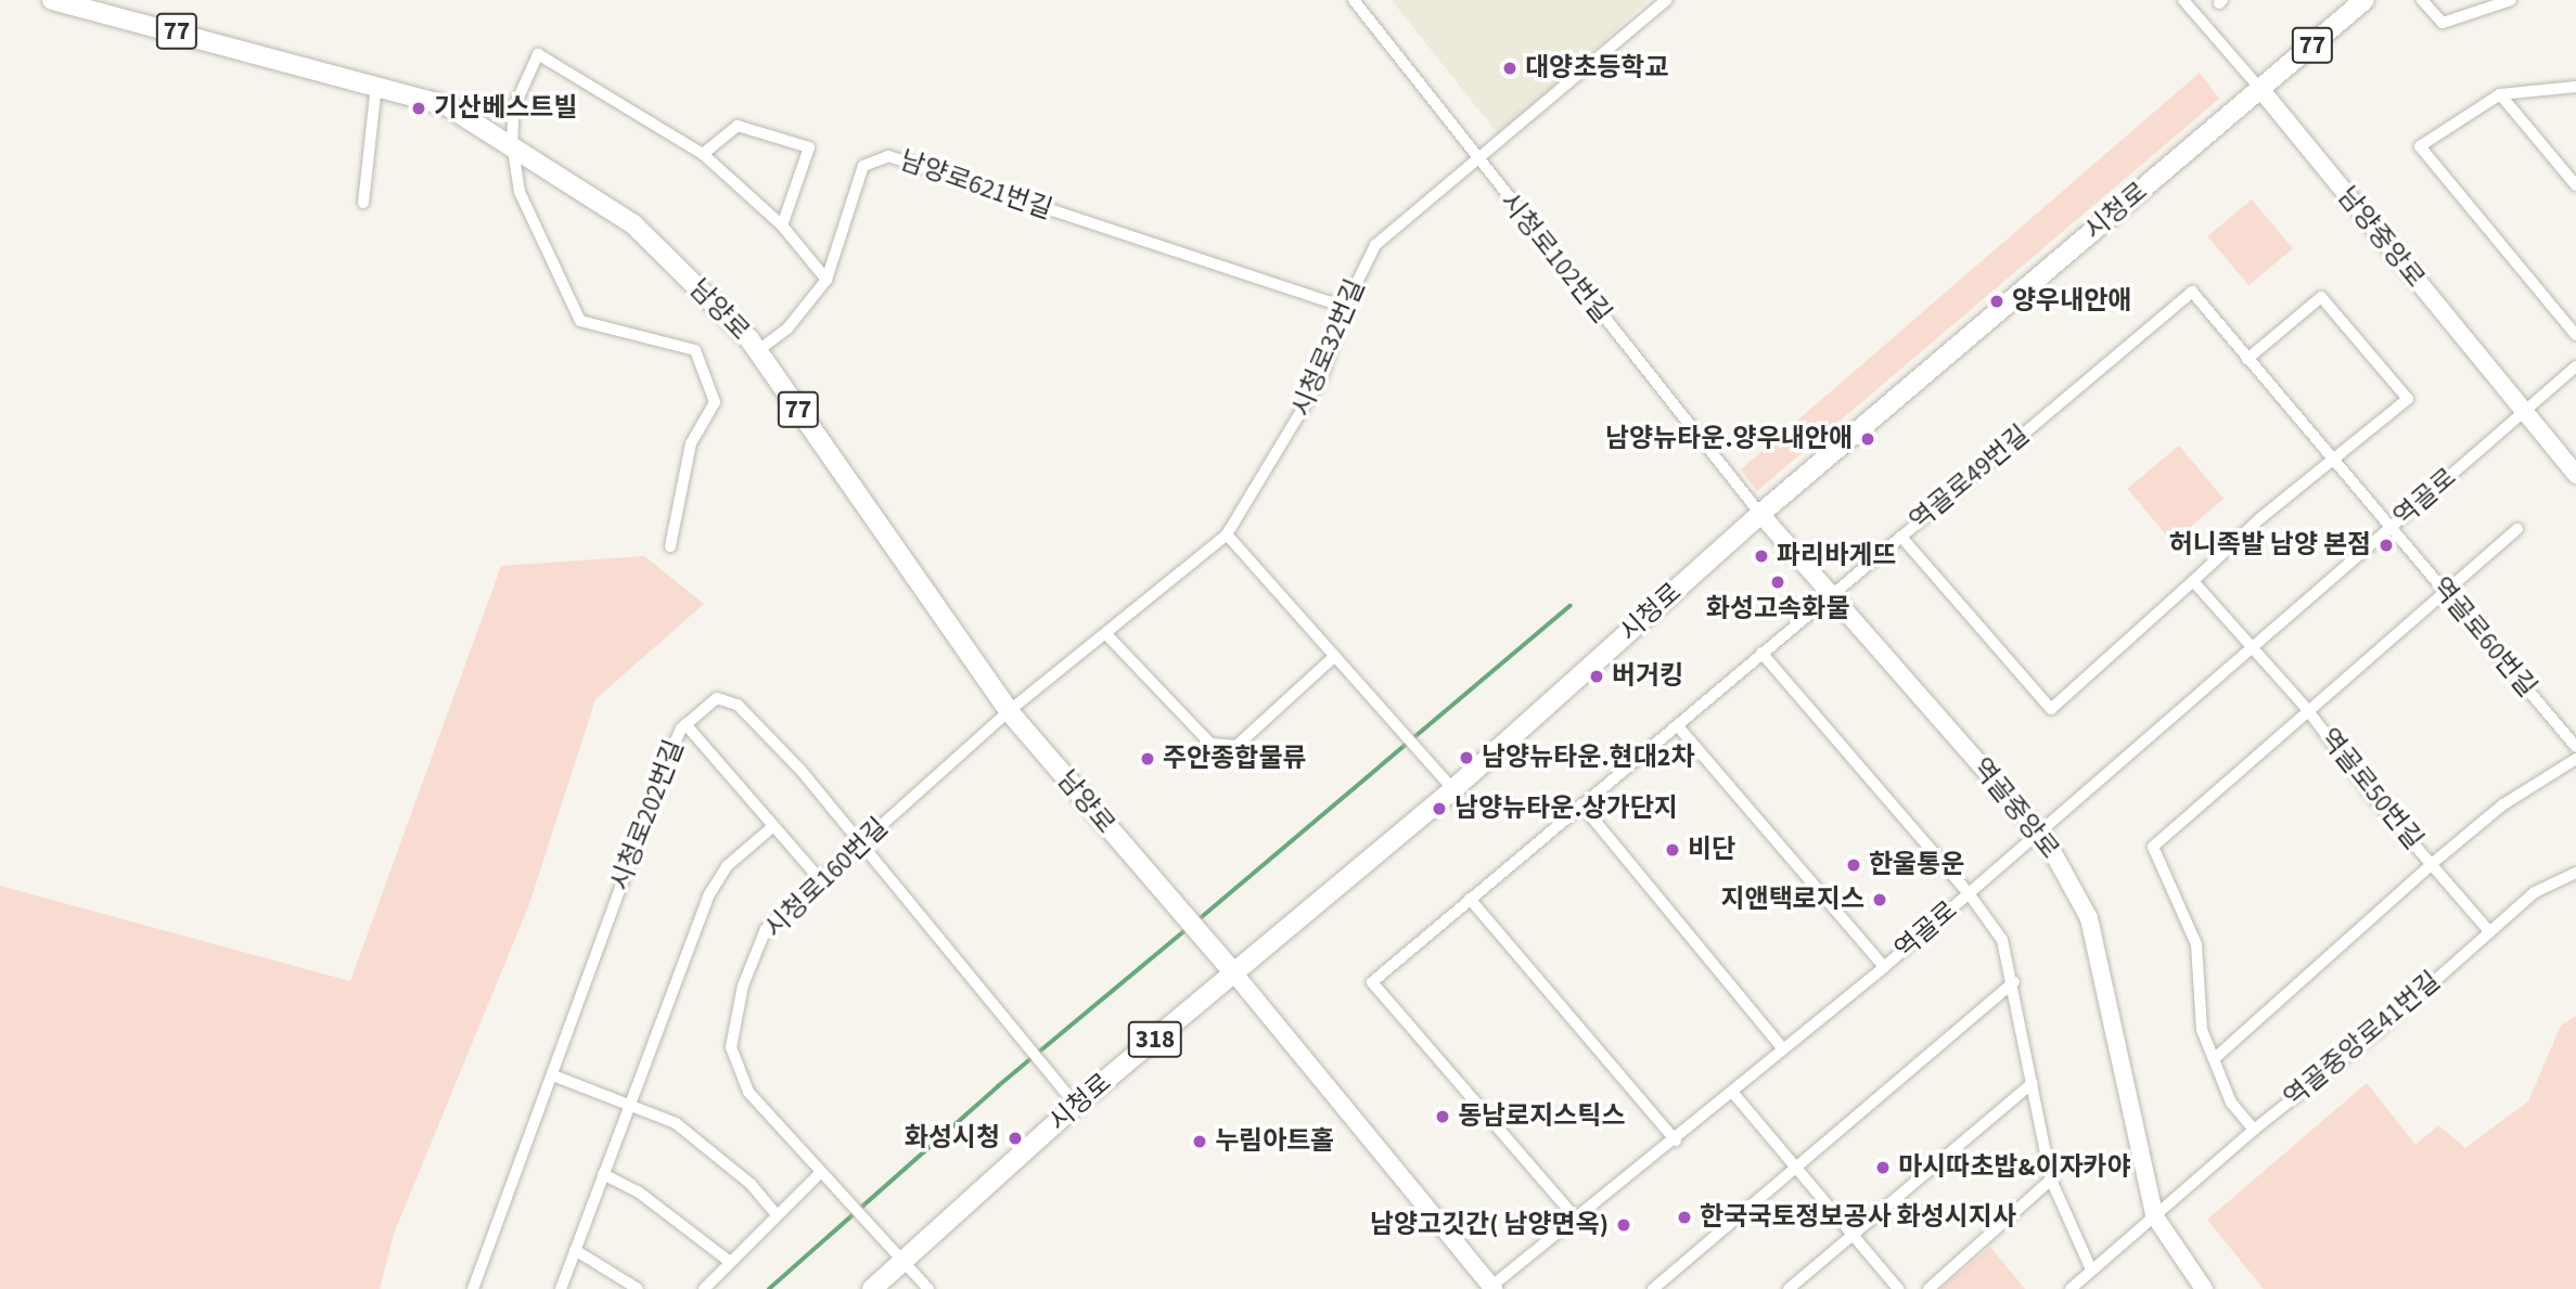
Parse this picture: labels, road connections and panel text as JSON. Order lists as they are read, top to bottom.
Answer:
{
  "streets": {
    "main road": [
      "77",
      "시청로",
      "남양로",
      "318"
    ],
    "street": [
      "남양로621번길",
      "남양중앙로",
      "시청로102번길",
      "시청로32번길",
      "역골로49번길",
      "역골로",
      "역골로60번길",
      "역골로50번길",
      "역골중앙로",
      "시청로202번길",
      "시청로160번길",
      "역골중앙로41번길"
    ]
  },
  "crossings": [
    ["남양로621번길", "시청로32번길"],
    ["시청로", "남양중앙로"],
    ["시청로", "시청로102번길"],
    ["시청로", "남양로"],
    ["시청로", "역골중앙로"],
    ["시청로", "시청로202번길"],
    ["시청로", "시청로160번길"],
    ["남양중앙로", "역골로"],
    ["시청로102번길", "시청로32번길"],
    ["시청로102번길", "역골중앙로"],
    ["남양로", "시청로32번길"],
    ["남양로", "시청로160번길"],
    ["시청로32번길", "시청로160번길"],
    ["역골로49번길", "역골로"],
    ["역골로49번길", "역골로60번길"],
    ["역골로", "역골로60번길"],
    ["역골로", "역골로50번길"],
    ["역골로", "역골중앙로"],
    ["역골로50번길", "역골중앙로41번길"],
    ["역골중앙로", "역골중앙로41번길"],
    ["시청로202번길", "시청로160번길"]
  ],
  "places": [
    "대양초등학교",
    "기산베스트빌",
    "양우내안애",
    "남양뉴타운.양우내안애",
    "허니족발 남양 본점",
    "파리바게뜨",
    "화성고속화물",
    "버거킹",
    "남양뉴타운.현대2차",
    "주안종합물류",
    "남양뉴타운.상가단지",
    "비단",
    "한울통운",
    "지앤택로지스",
    "동남로지스틱스",
    "화성시청",
    "누림아트홀",
    "마시따초밥&이자카야",
    "한국국토정보공사 화성시지사",
    "남양고깃간( 남양면옥)"
  ]
}
